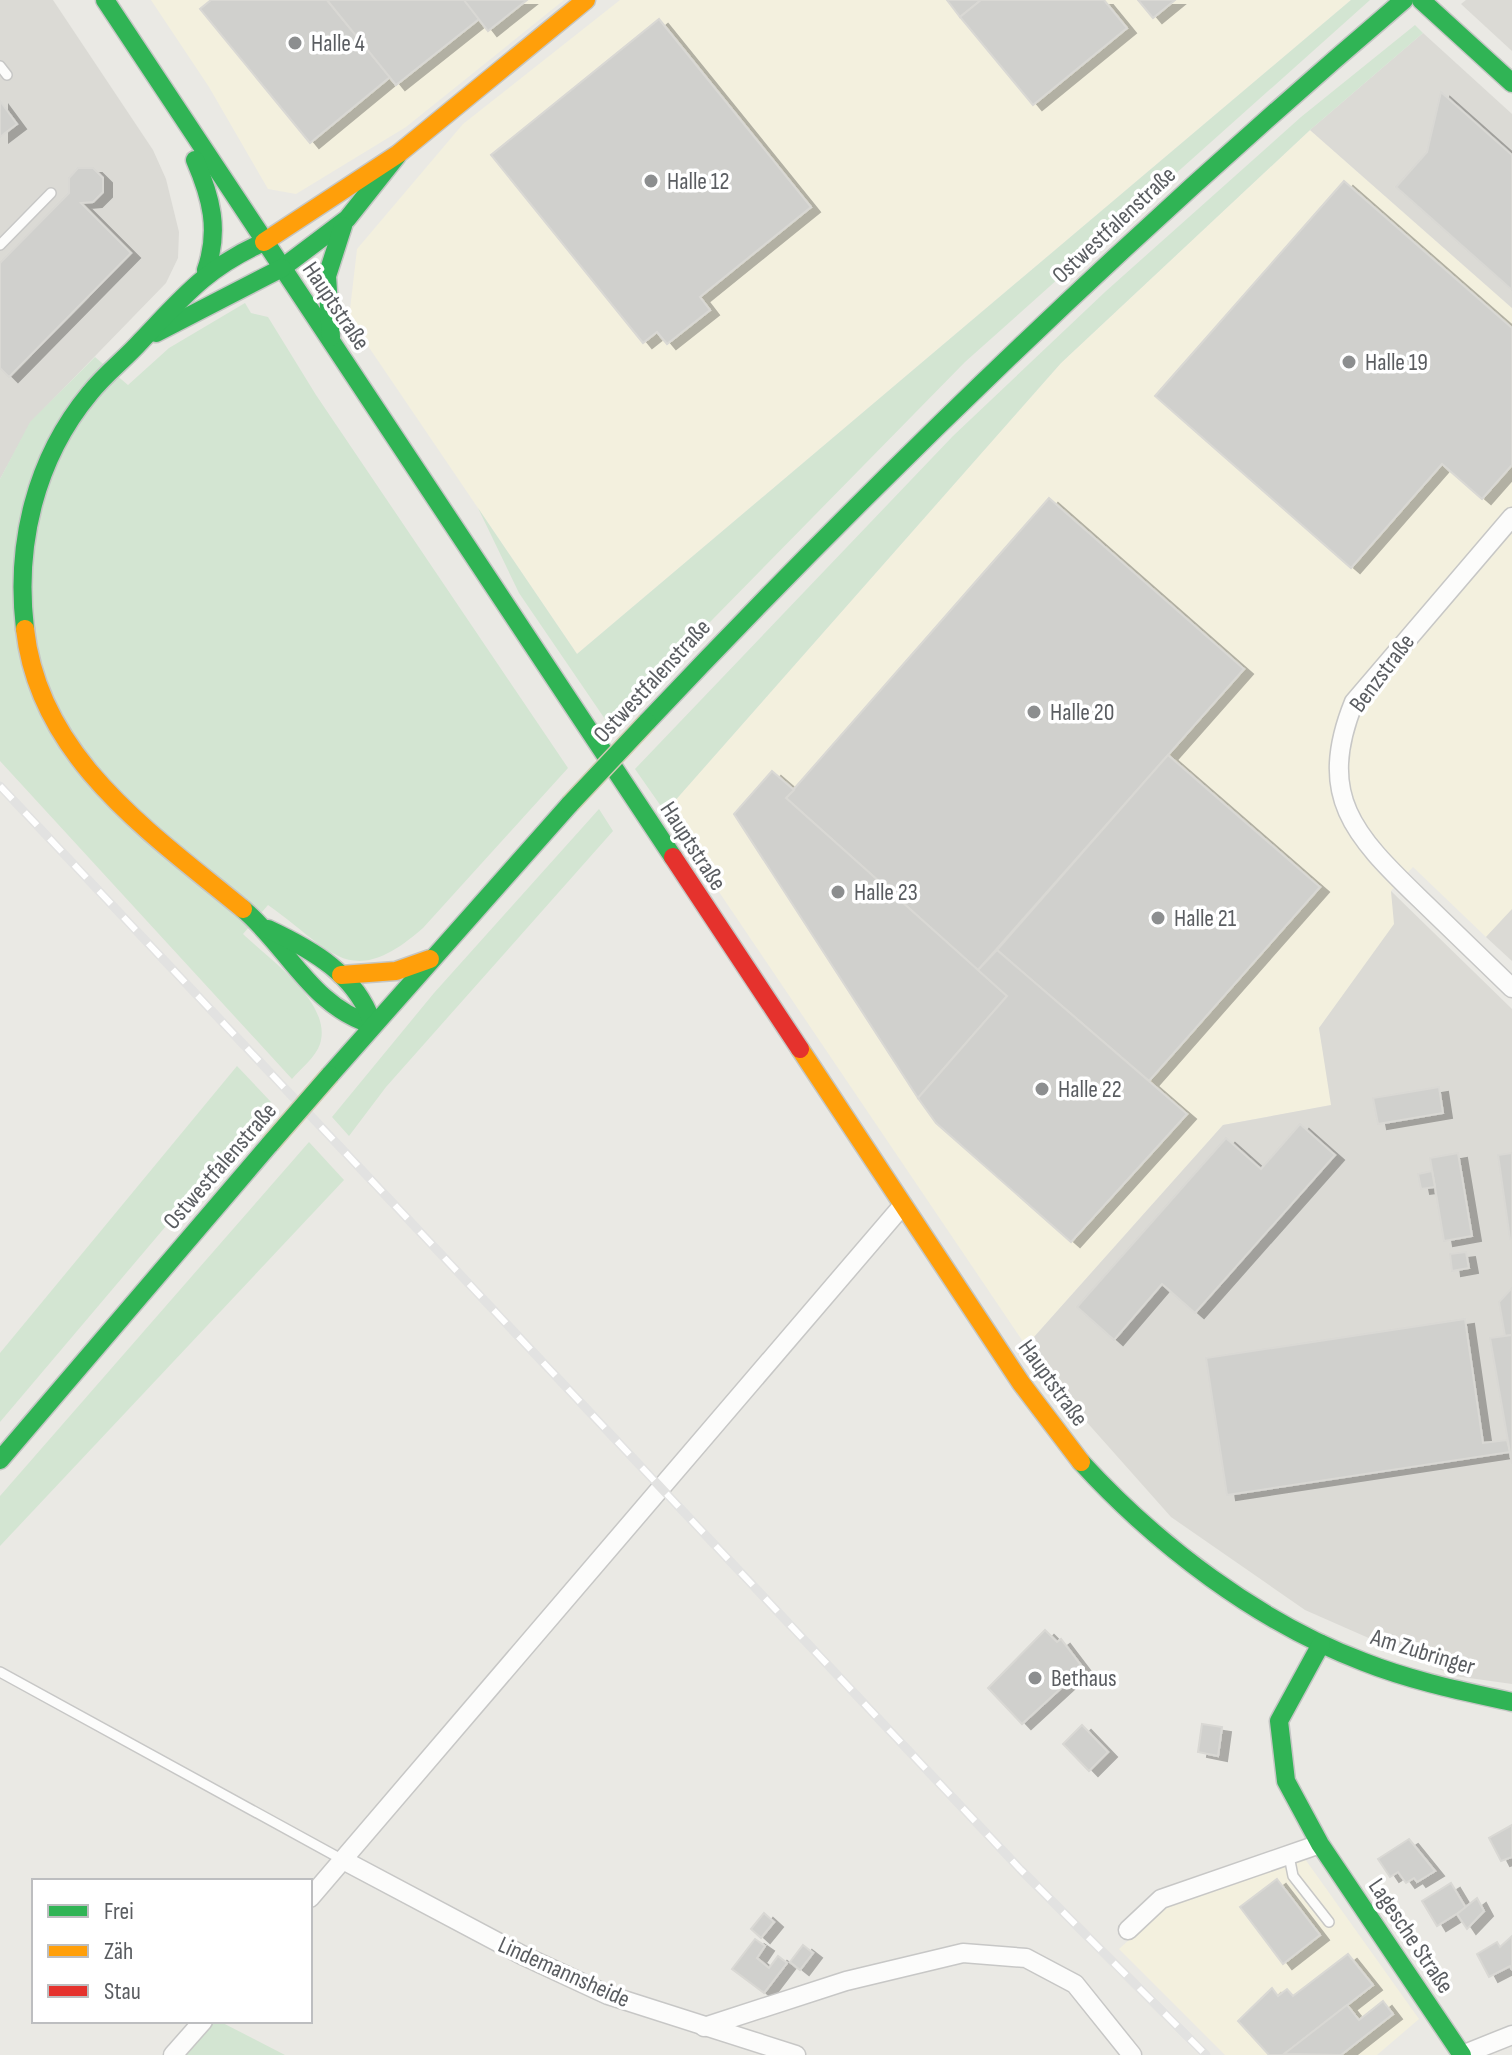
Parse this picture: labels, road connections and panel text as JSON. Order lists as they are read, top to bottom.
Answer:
{
  "streets": {
    "main road": [
      "Ostwestfalenstraße",
      "Hauptstraße",
      "Am Zubringer",
      "Lagesche Straße"
    ],
    "street": ["Benzstraße", "Lindemannsheide"]
  },
  "crossings": [
    ["Hauptstraße", "Am Zubringer"],
    ["Hauptstraße", "Lagesche Straße"],
    ["Am Zubringer", "Lagesche Straße"]
  ],
  "places": [
    "Halle 4",
    "Halle 12",
    "Halle 19",
    "Halle 20",
    "Halle 23",
    "Halle 21",
    "Halle 22",
    "Bethaus"
  ],
  "legend": ["Frei", "Zäh", "Stau"]
}
